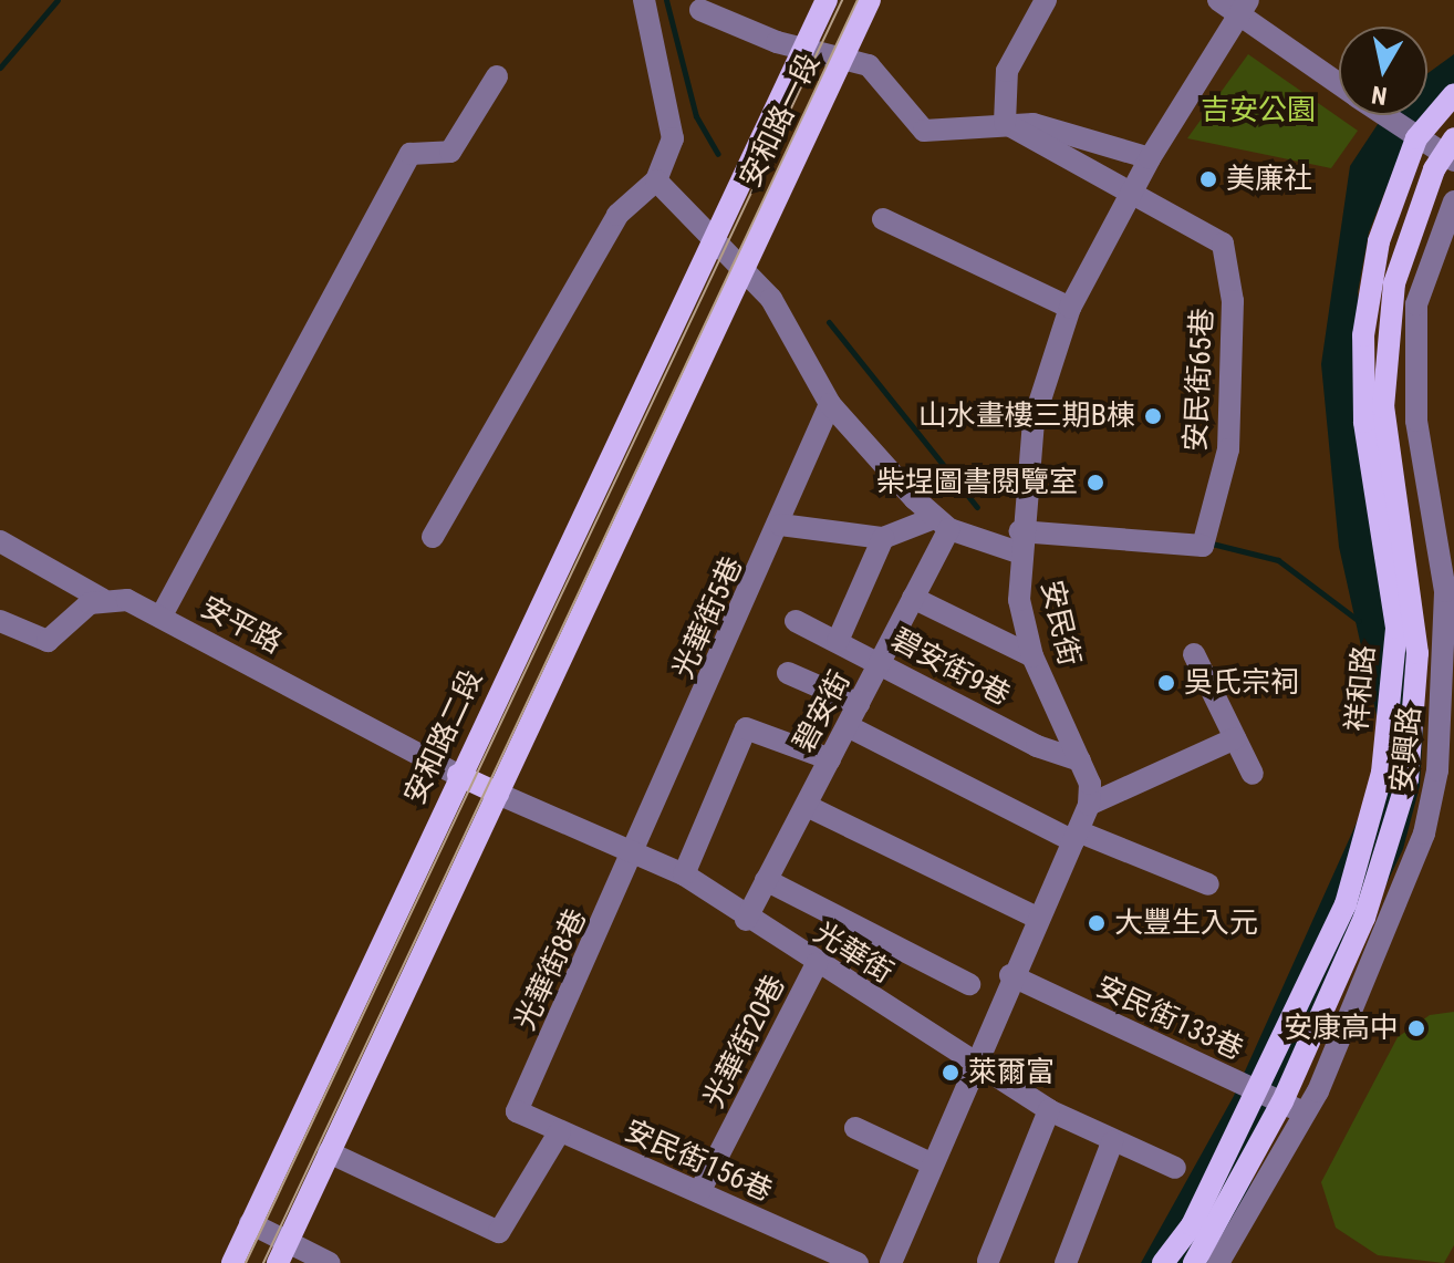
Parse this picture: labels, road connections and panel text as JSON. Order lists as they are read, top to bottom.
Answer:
{
  "streets": {
    "main road": ["安和路一段", "祥和路", "安和路二段"],
    "street": [
      "安民街65巷",
      "光華街5巷",
      "安民街",
      "安平路",
      "碧安街9巷",
      "碧安街",
      "安興路",
      "光華街",
      "光華街8巷",
      "安民街133巷",
      "光華街20巷",
      "安民街156巷"
    ]
  },
  "crossings": [
    ["安和路一段", "安和路二段"],
    ["安民街65巷", "安民街"],
    ["光華街5巷", "光華街"],
    ["光華街5巷", "光華街8巷"],
    ["安民街", "碧安街9巷"],
    ["安平路", "安和路二段"],
    ["碧安街9巷", "碧安街"],
    ["祥和路", "安民街133巷"],
    ["碧安街", "光華街"],
    ["安興路", "安民街133巷"],
    ["光華街", "光華街8巷"],
    ["光華街", "光華街20巷"],
    ["光華街8巷", "安民街156巷"],
    ["光華街20巷", "安民街156巷"]
  ],
  "parks": ["吉安公園"],
  "places": [
    "美廉社",
    "山水畫樓三期B棟",
    "柴埕圖書閱覽室",
    "吳氏宗祠",
    "大豐生入元",
    "安康高中",
    "萊爾富"
  ],
  "north": "bottom"
}
